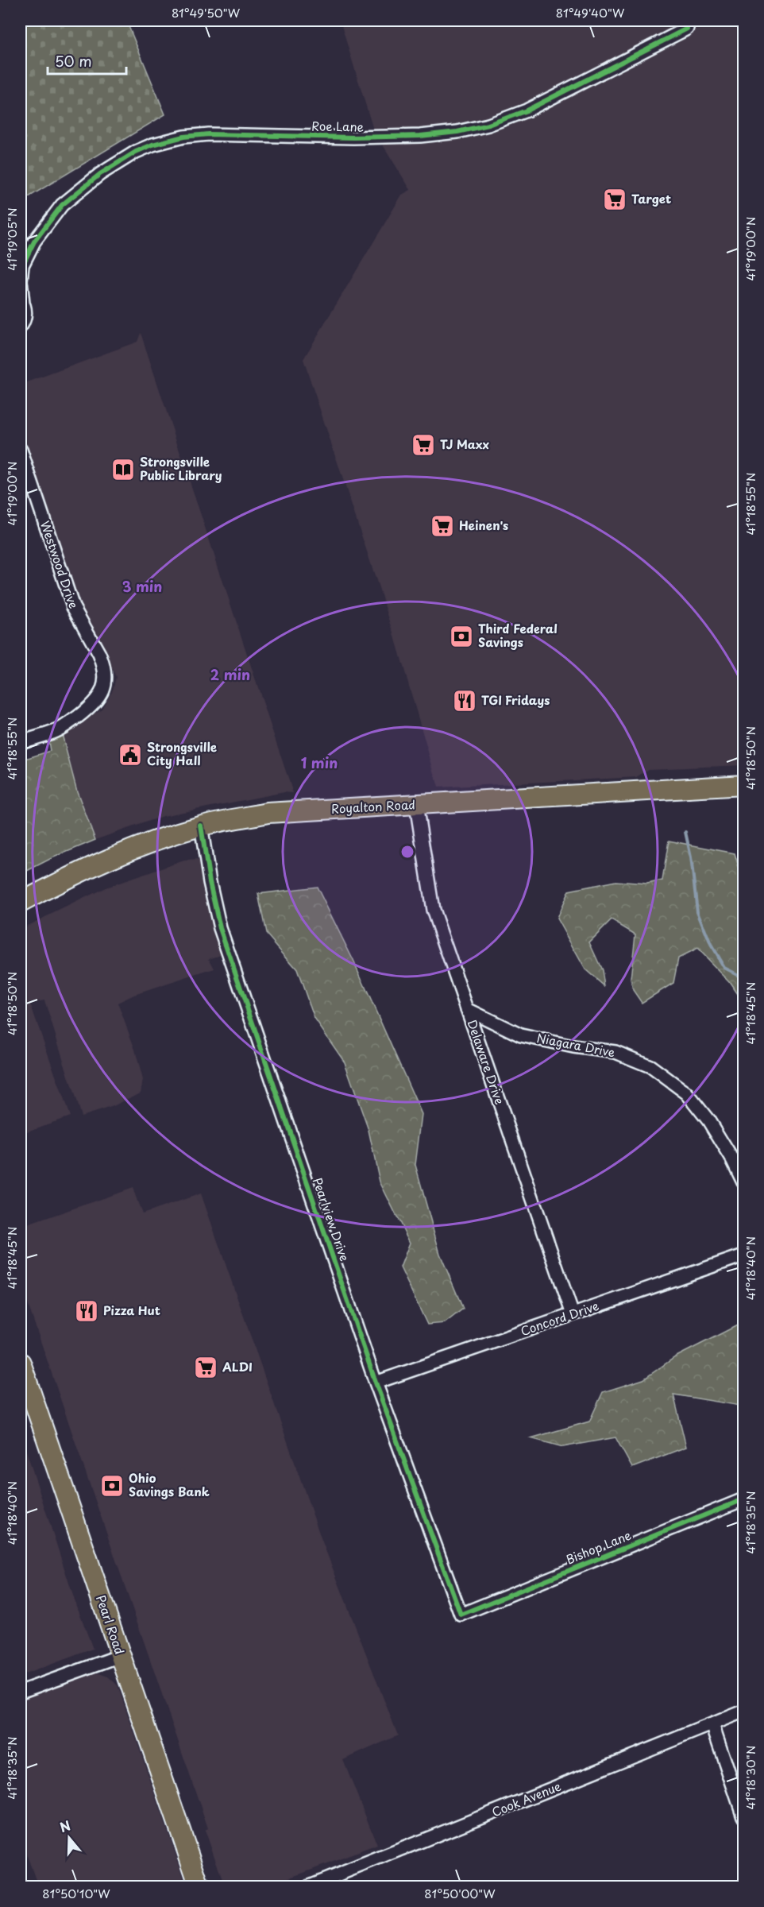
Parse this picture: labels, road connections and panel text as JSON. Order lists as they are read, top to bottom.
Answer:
{
  "streets": {
    "main road": ["Royalton Road", "Pearl Road"],
    "street": [
      "Roe Lane",
      "Westwood Drive",
      "Niagara Drive",
      "Delaware Drive",
      "Pearlview Drive",
      "Concord Drive",
      "Bishop Lane",
      "Cook Avenue"
    ]
  },
  "crossings": [
    ["Royalton Road", "Delaware Drive"],
    ["Royalton Road", "Pearlview Drive"],
    ["Niagara Drive", "Delaware Drive"],
    ["Delaware Drive", "Concord Drive"],
    ["Pearlview Drive", "Concord Drive"],
    ["Pearlview Drive", "Bishop Lane"]
  ],
  "places": {
    "supermarket": [
      "Target",
      "TJ Maxx",
      "Heinen's",
      "ALDI"
    ],
    "library": ["Strongsville Public Library"],
    "bank": ["Third Federal Savings", "Ohio Savings Bank"],
    "restaurant": ["TGI Fridays", "Pizza Hut"],
    "public building": ["Strongsville City Hall"]
  },
  "scale_bar": "50 m",
  "north": "top",
  "coordinates": [
    "81°49'50\"W",
    "81°49'40\"W",
    "41°19'05\"N",
    "41°19'00\"N",
    "41°18'55\"N",
    "41°18'50\"N",
    "41°18'45\"N",
    "41°18'40\"N",
    "41°18'35\"N",
    "41°18'30\"N",
    "81°50'10\"W",
    "81°50'00\"W"
  ],
  "rings": ["3 min", "2 min", "1 min"]
}
